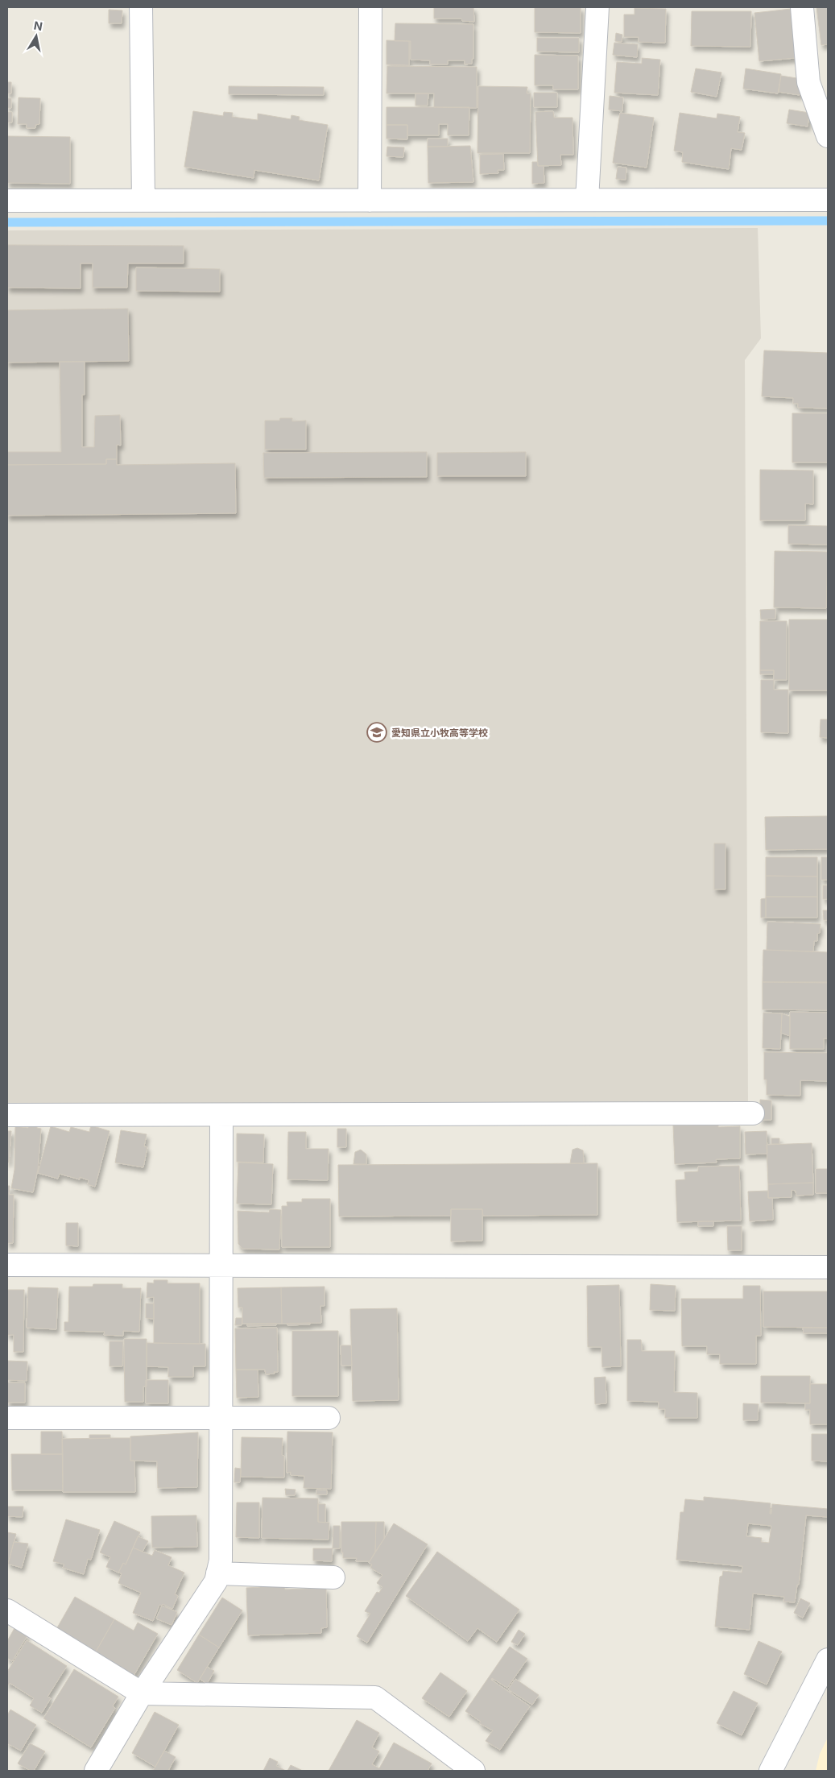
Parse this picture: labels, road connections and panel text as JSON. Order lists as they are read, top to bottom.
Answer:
{
  "places": {
    "school or university": ["愛知県立小牧高等学校"]
  },
  "north": "top"
}
